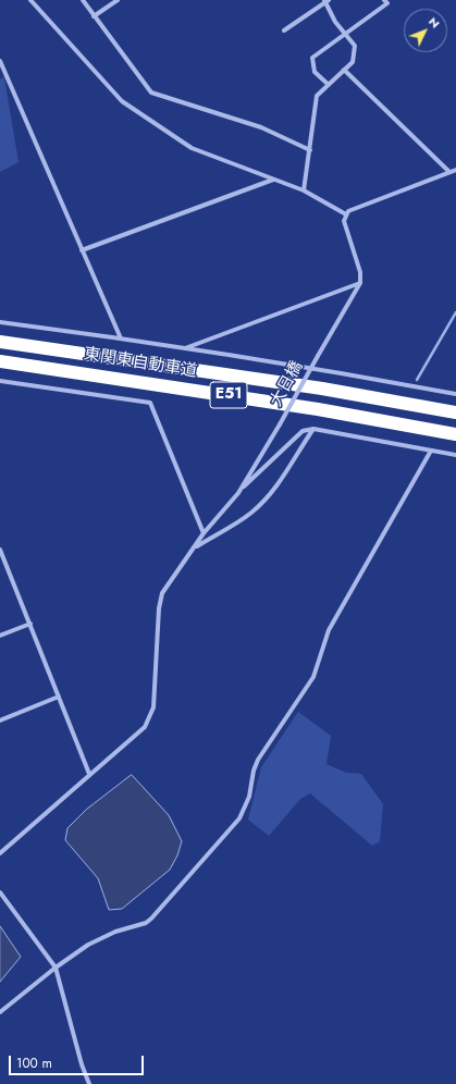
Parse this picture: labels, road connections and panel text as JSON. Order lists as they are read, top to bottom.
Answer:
{
  "streets": {
    "highway": ["東関東自動車道", "E51"],
    "street": ["大日橋"]
  },
  "scale_bar": "100 m",
  "north": "top right"
}
